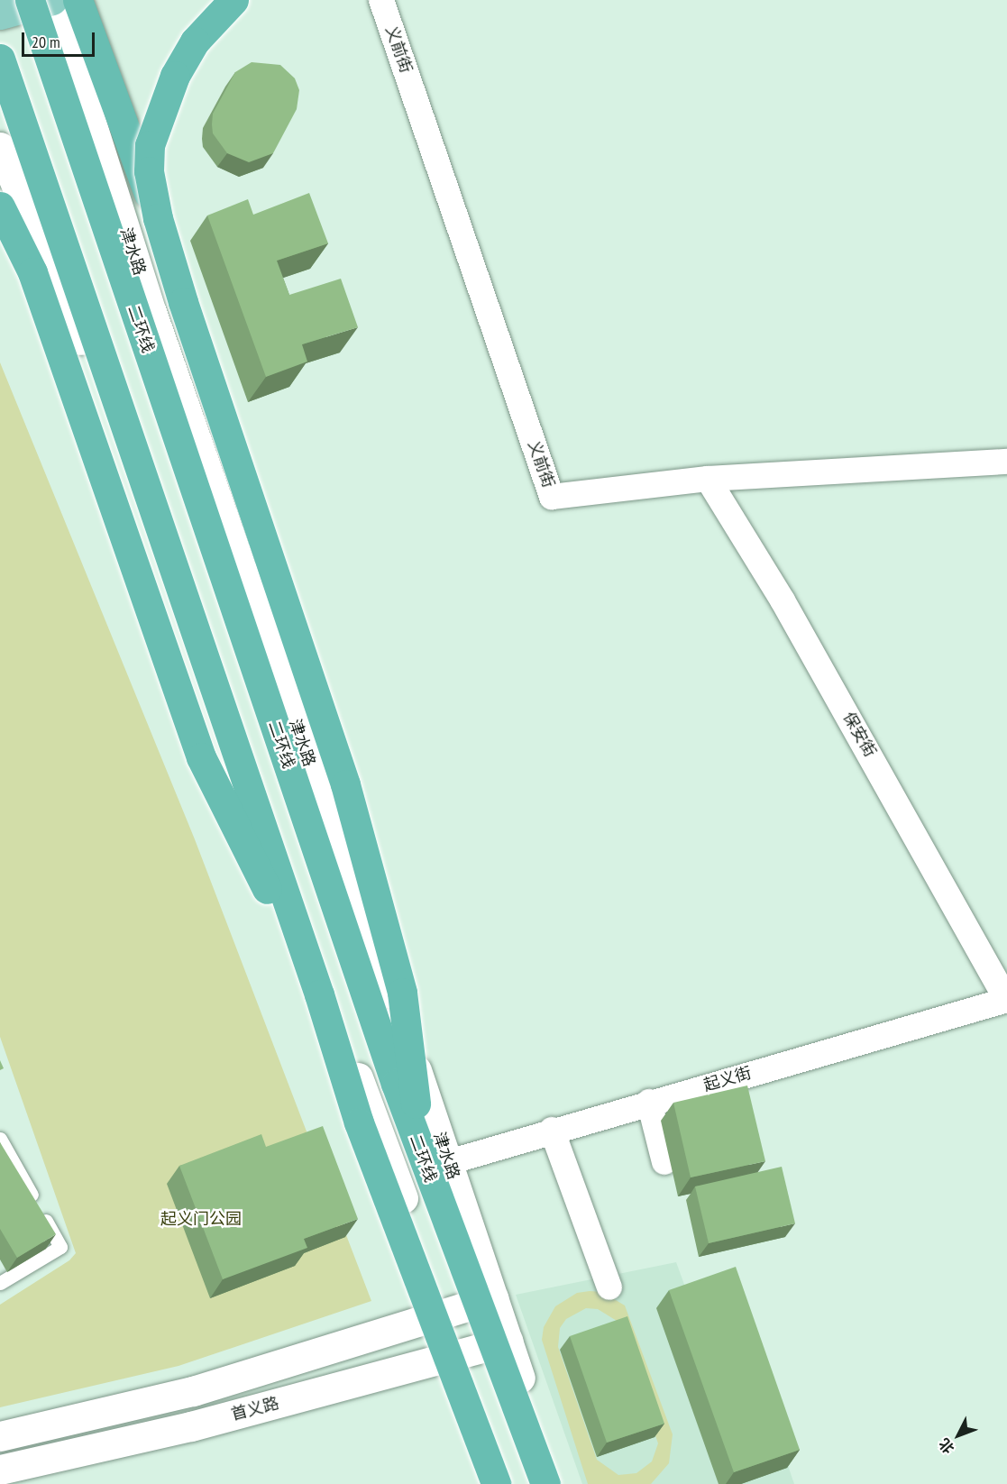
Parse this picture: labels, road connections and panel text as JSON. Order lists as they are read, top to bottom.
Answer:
{
  "streets": {
    "highway": ["二环线"],
    "main road": ["津水路", "首义路"],
    "street": ["义前街", "保安街", "起义街"]
  },
  "crossings": [
    ["义前街", "保安街"],
    ["津水路", "二环线"],
    ["津水路", "起义街"],
    ["津水路", "首义路"],
    ["二环线", "起义街"]
  ],
  "parks": ["起义门公园"],
  "scale_bar": "20 m",
  "north": "bottom left"
}
